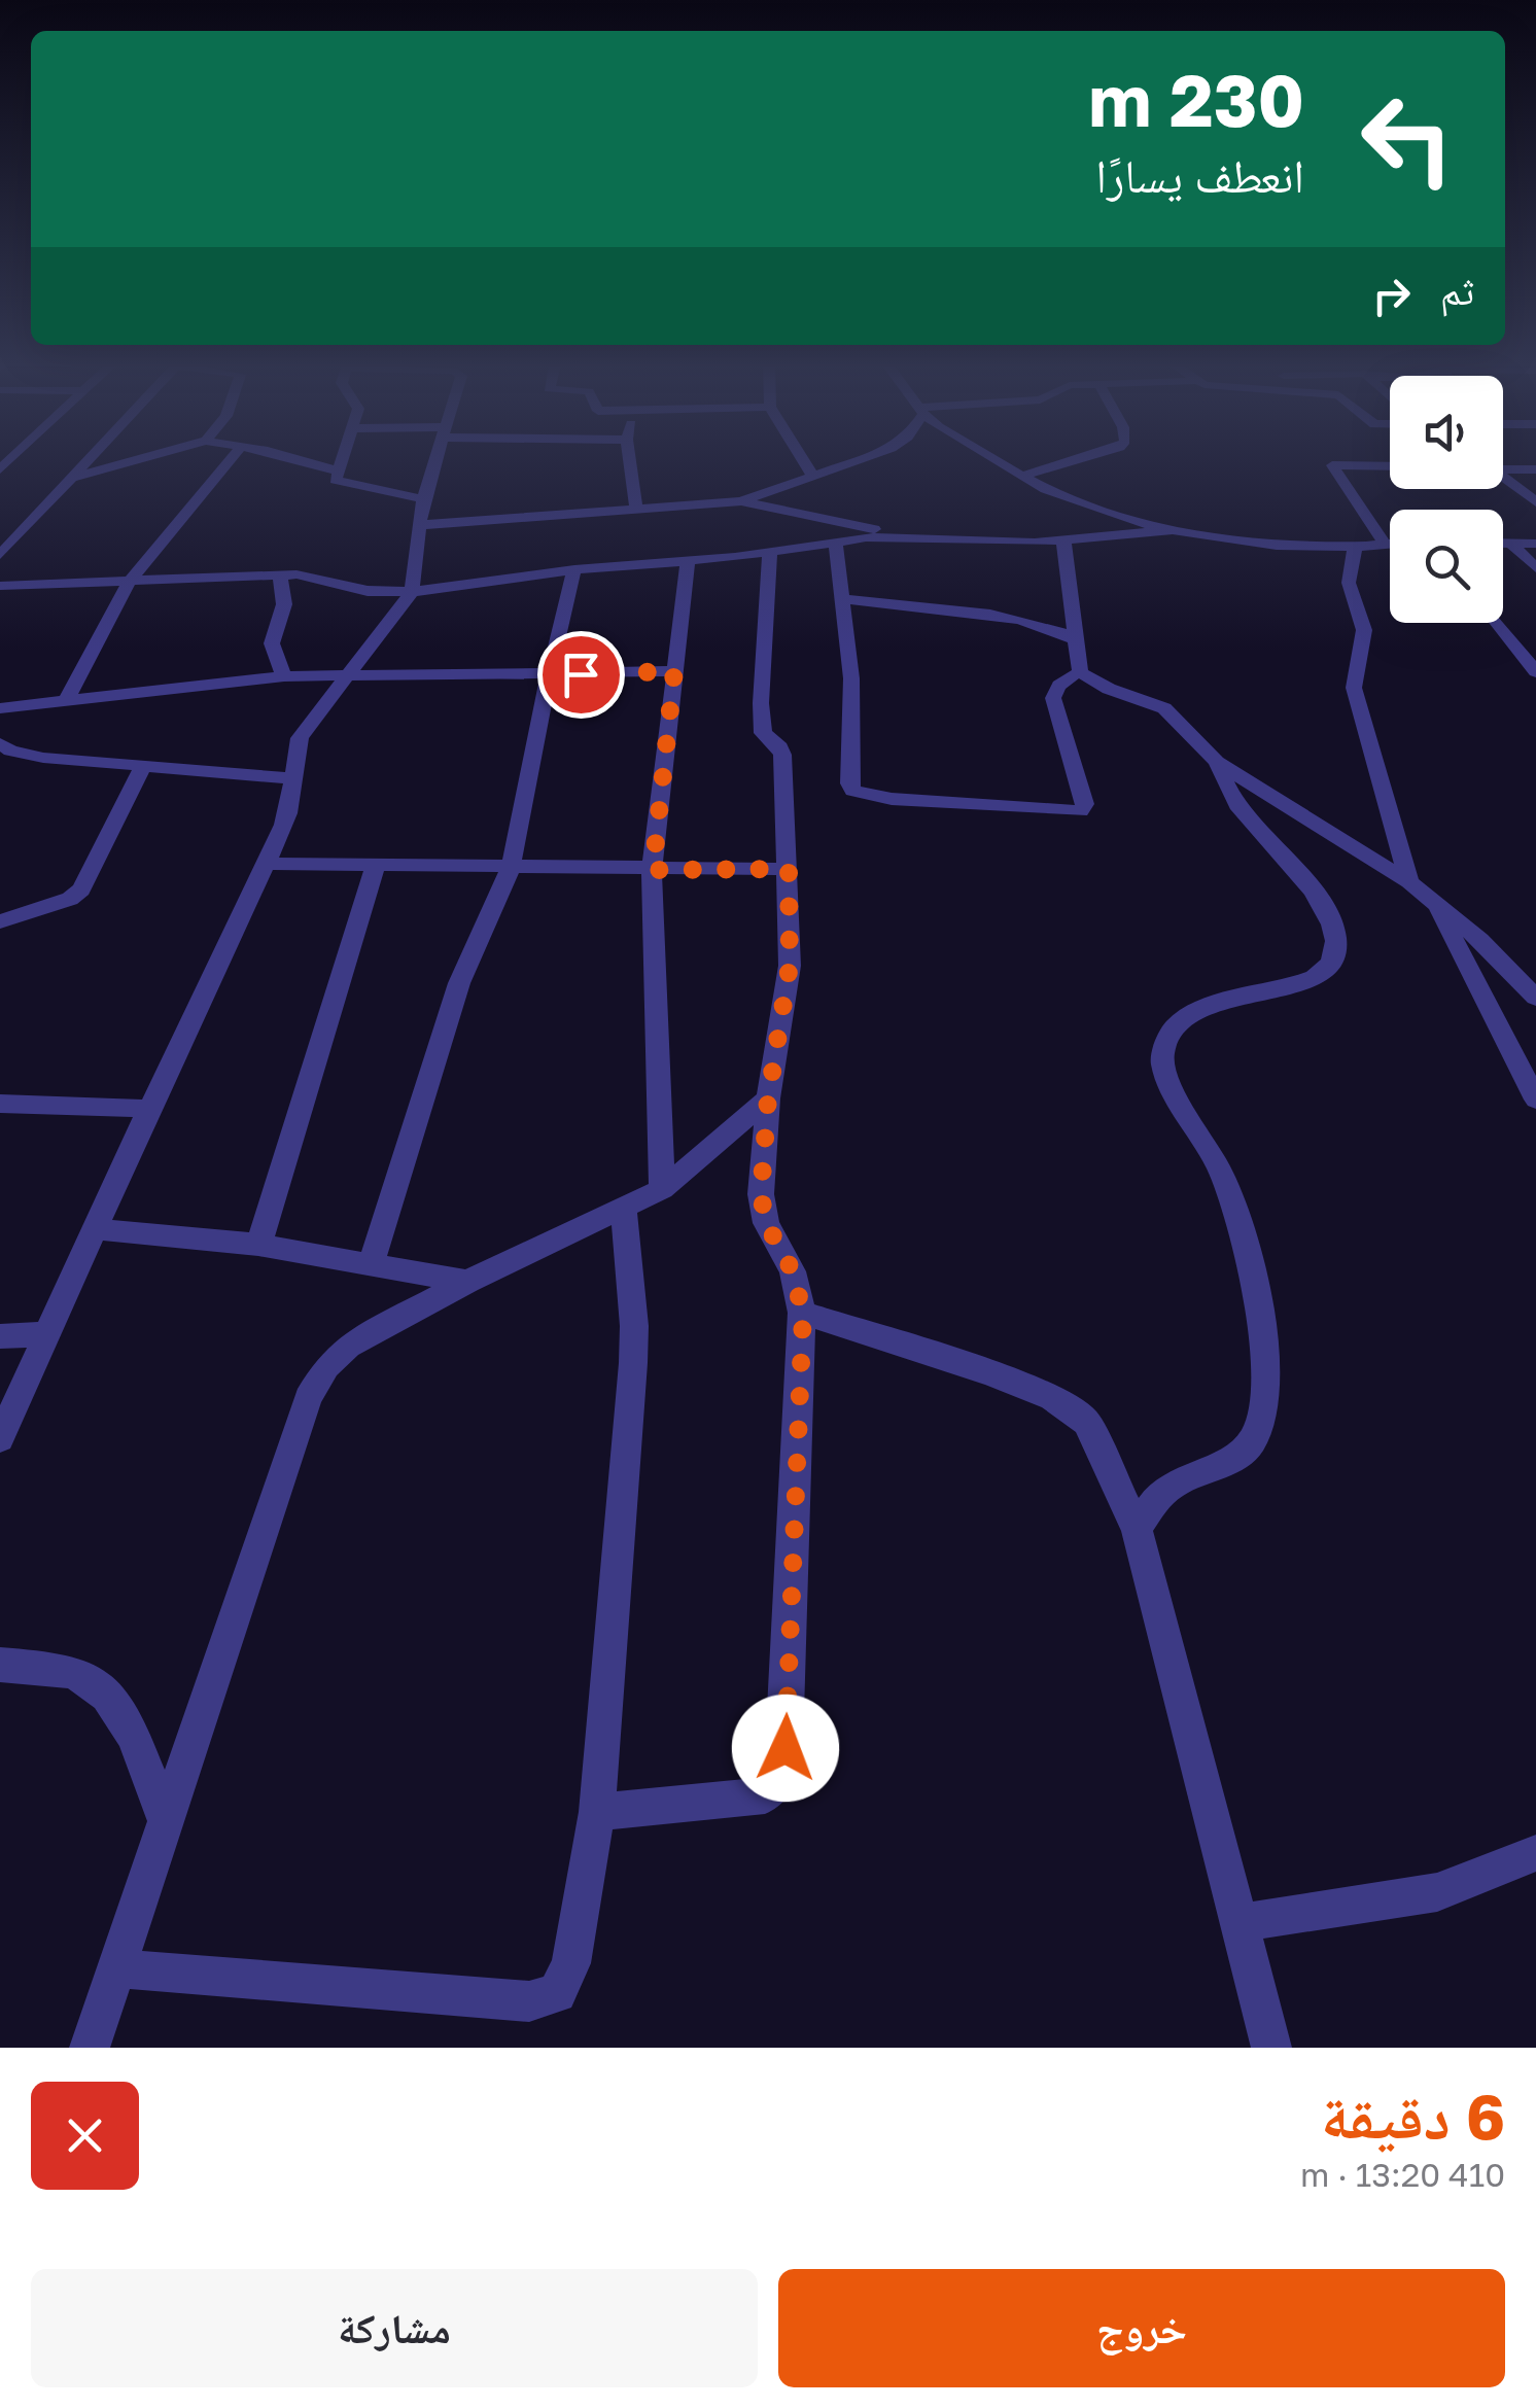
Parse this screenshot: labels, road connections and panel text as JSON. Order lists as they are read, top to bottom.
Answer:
{
  "page": {
    "turn": ["230 m", "انعطف يسارًا"],
    "then": "ثم",
    "heading": ["6 دقيقة", "410 m · 13:20"],
    "buttons": ["خروج", "مشاركة"]
  }
}
